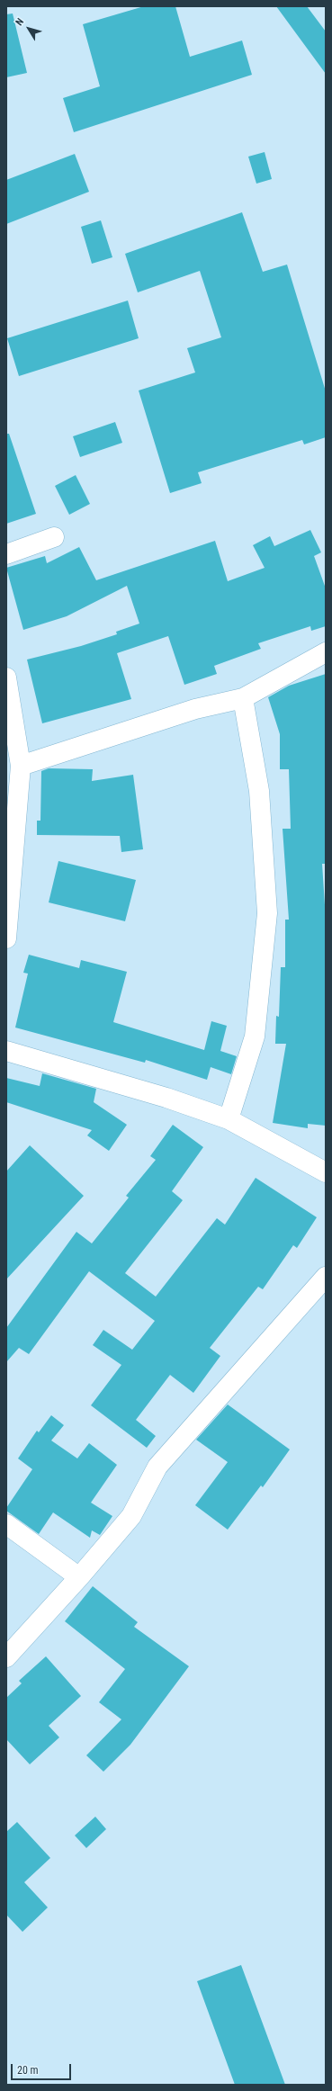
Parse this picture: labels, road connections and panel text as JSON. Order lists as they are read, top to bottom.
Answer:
{
  "scale_bar": "20 m",
  "north": "top left"
}
